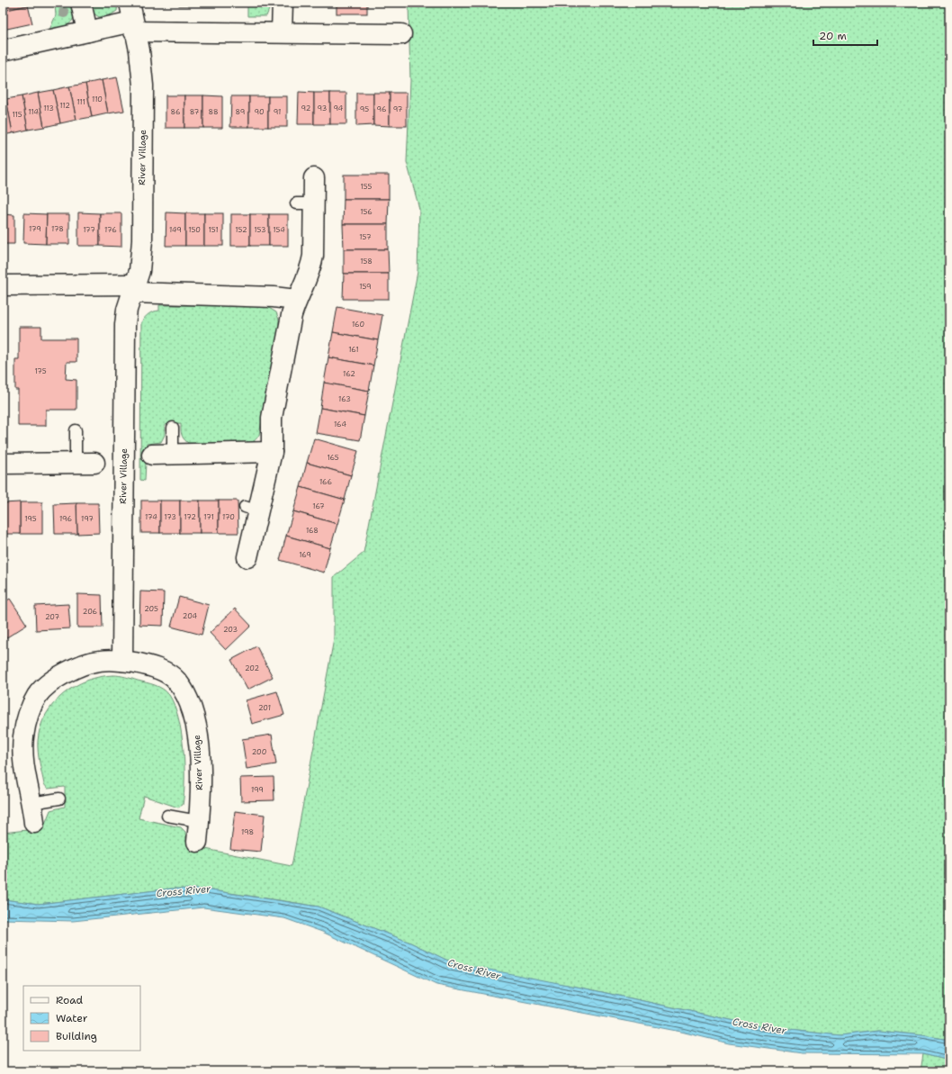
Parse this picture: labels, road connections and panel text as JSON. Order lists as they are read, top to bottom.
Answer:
{
  "streets": {
    "street": ["River Village"]
  },
  "water": ["Cross River"],
  "house_numbers": [
    "110",
    "111",
    "112",
    "113",
    "92",
    "93",
    "94",
    "95",
    "96",
    "97",
    "114",
    "86",
    "87",
    "88",
    "89",
    "90",
    "91",
    "115",
    "155",
    "156",
    "179",
    "178",
    "177",
    "176",
    "149",
    "150",
    "151",
    "152",
    "153",
    "154",
    "157",
    "158",
    "159",
    "160",
    "161",
    "175",
    "162",
    "163",
    "164",
    "165",
    "166",
    "167",
    "174",
    "173",
    "172",
    "171",
    "170",
    "195",
    "196",
    "197",
    "168",
    "169",
    "205",
    "206",
    "204",
    "207",
    "203",
    "202",
    "201",
    "200",
    "199",
    "198"
  ],
  "legend": ["Road", "Water", "Building"],
  "scale_bar": "20 m"
}
